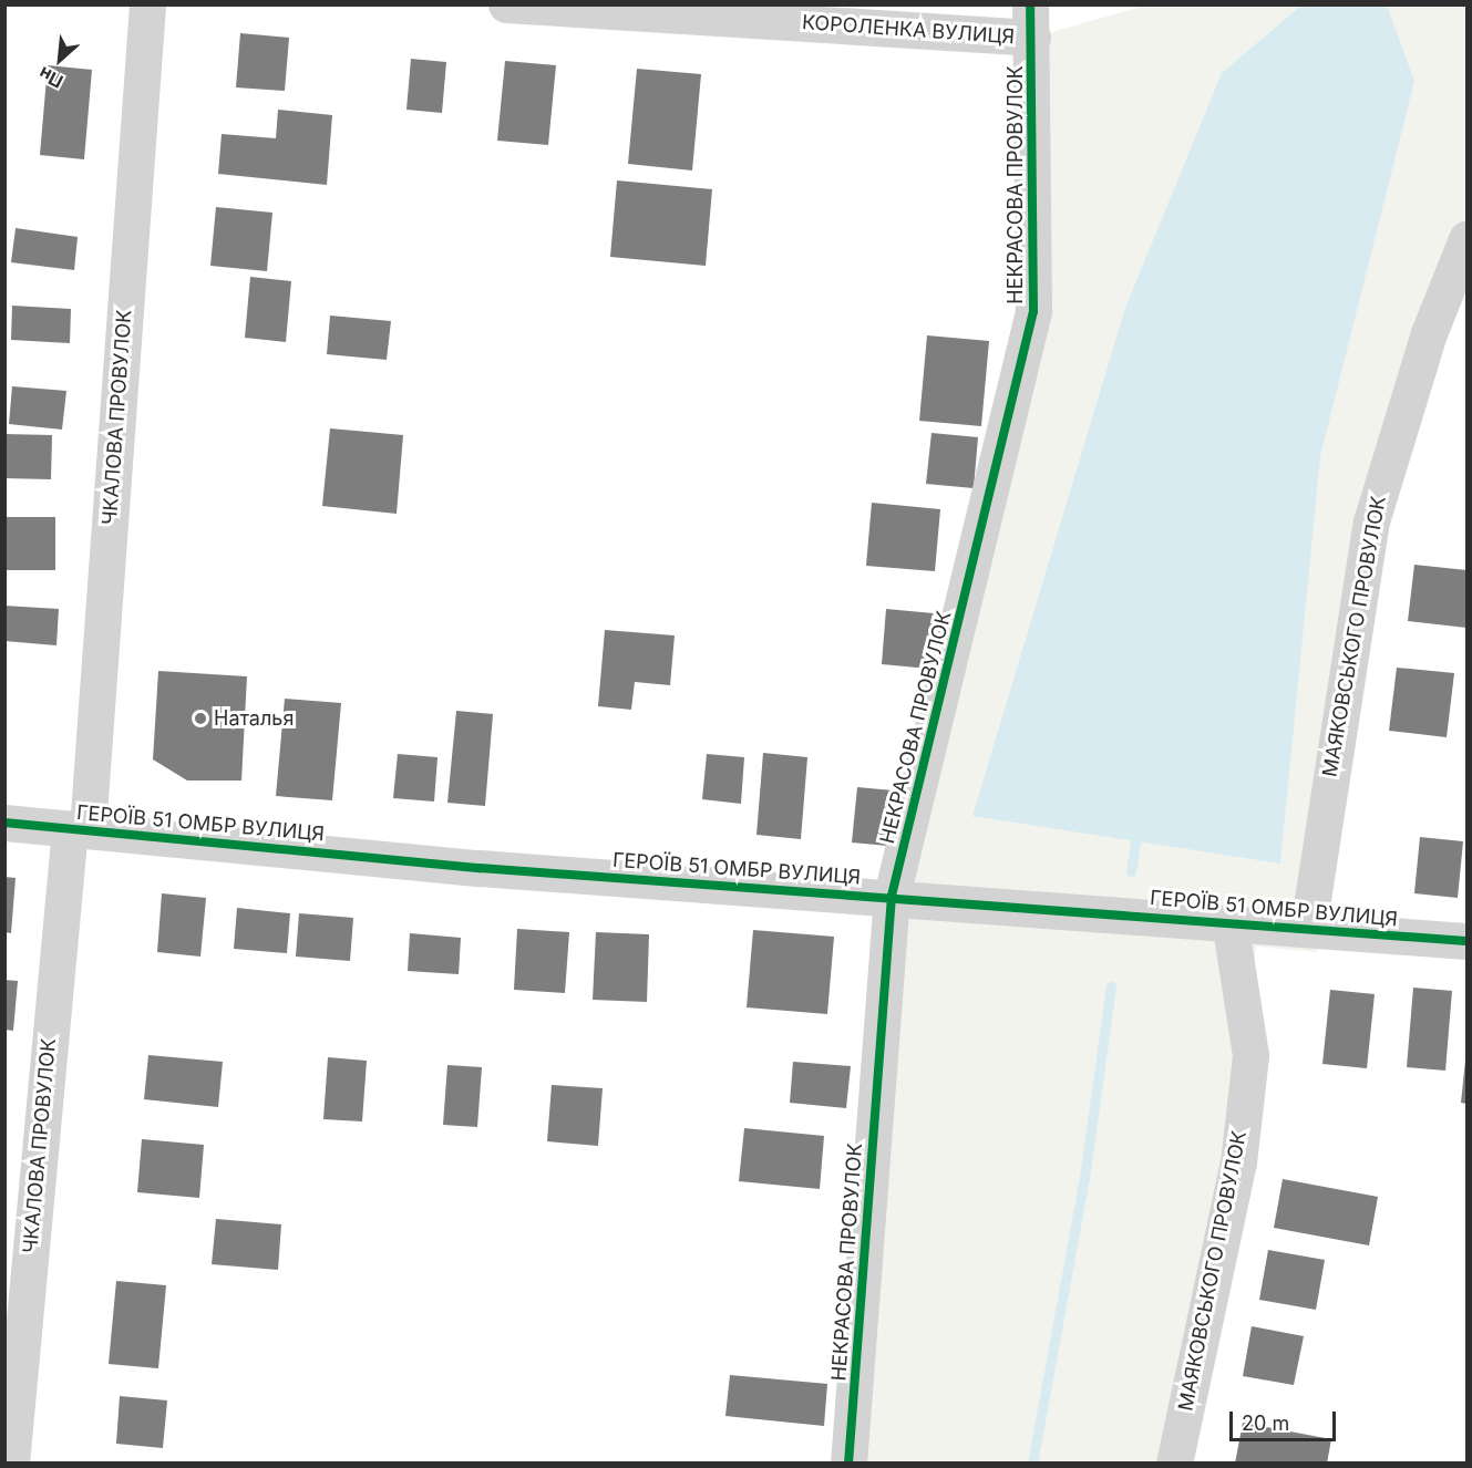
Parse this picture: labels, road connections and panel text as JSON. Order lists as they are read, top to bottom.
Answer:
{
  "streets": {
    "street": [
      "КОРОЛЕНКА ВУЛИЦЯ",
      "НЕКРАСОВА ПРОВУЛОК",
      "ЧКАЛОВА ПРОВУЛОК",
      "МАЯКОВСЬКОГО ПРОВУЛОК",
      "ГЕРОЇВ 51 ОМБР ВУЛИЦЯ"
    ]
  },
  "crossings": [
    ["КОРОЛЕНКА ВУЛИЦЯ", "НЕКРАСОВА ПРОВУЛОК"],
    ["НЕКРАСОВА ПРОВУЛОК", "ГЕРОЇВ 51 ОМБР ВУЛИЦЯ"],
    ["ЧКАЛОВА ПРОВУЛОК", "ГЕРОЇВ 51 ОМБР ВУЛИЦЯ"],
    ["МАЯКОВСЬКОГО ПРОВУЛОК", "ГЕРОЇВ 51 ОМБР ВУЛИЦЯ"]
  ],
  "places": ["Наталья"],
  "scale_bar": "20 m",
  "north": "bottom left"
}
